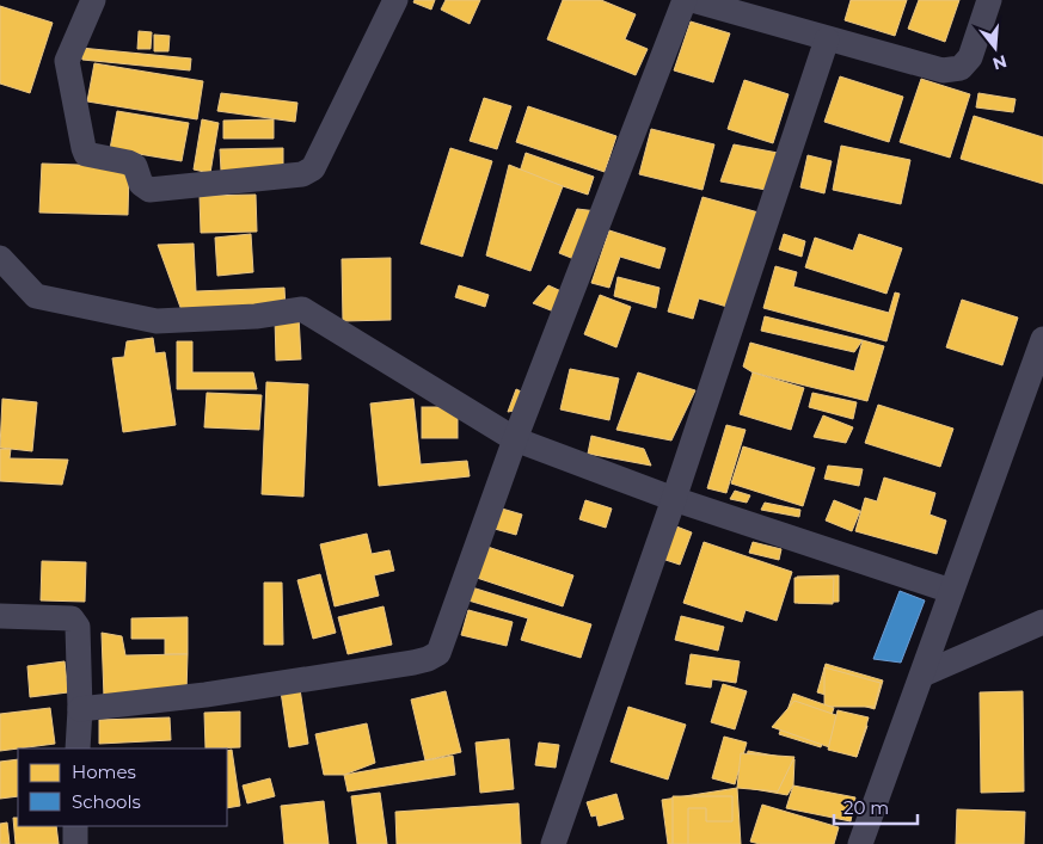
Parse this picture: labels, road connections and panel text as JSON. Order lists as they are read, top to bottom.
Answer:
{
  "legend": ["Homes", "Schools"],
  "scale_bar": "20 m",
  "north": "bottom"
}
